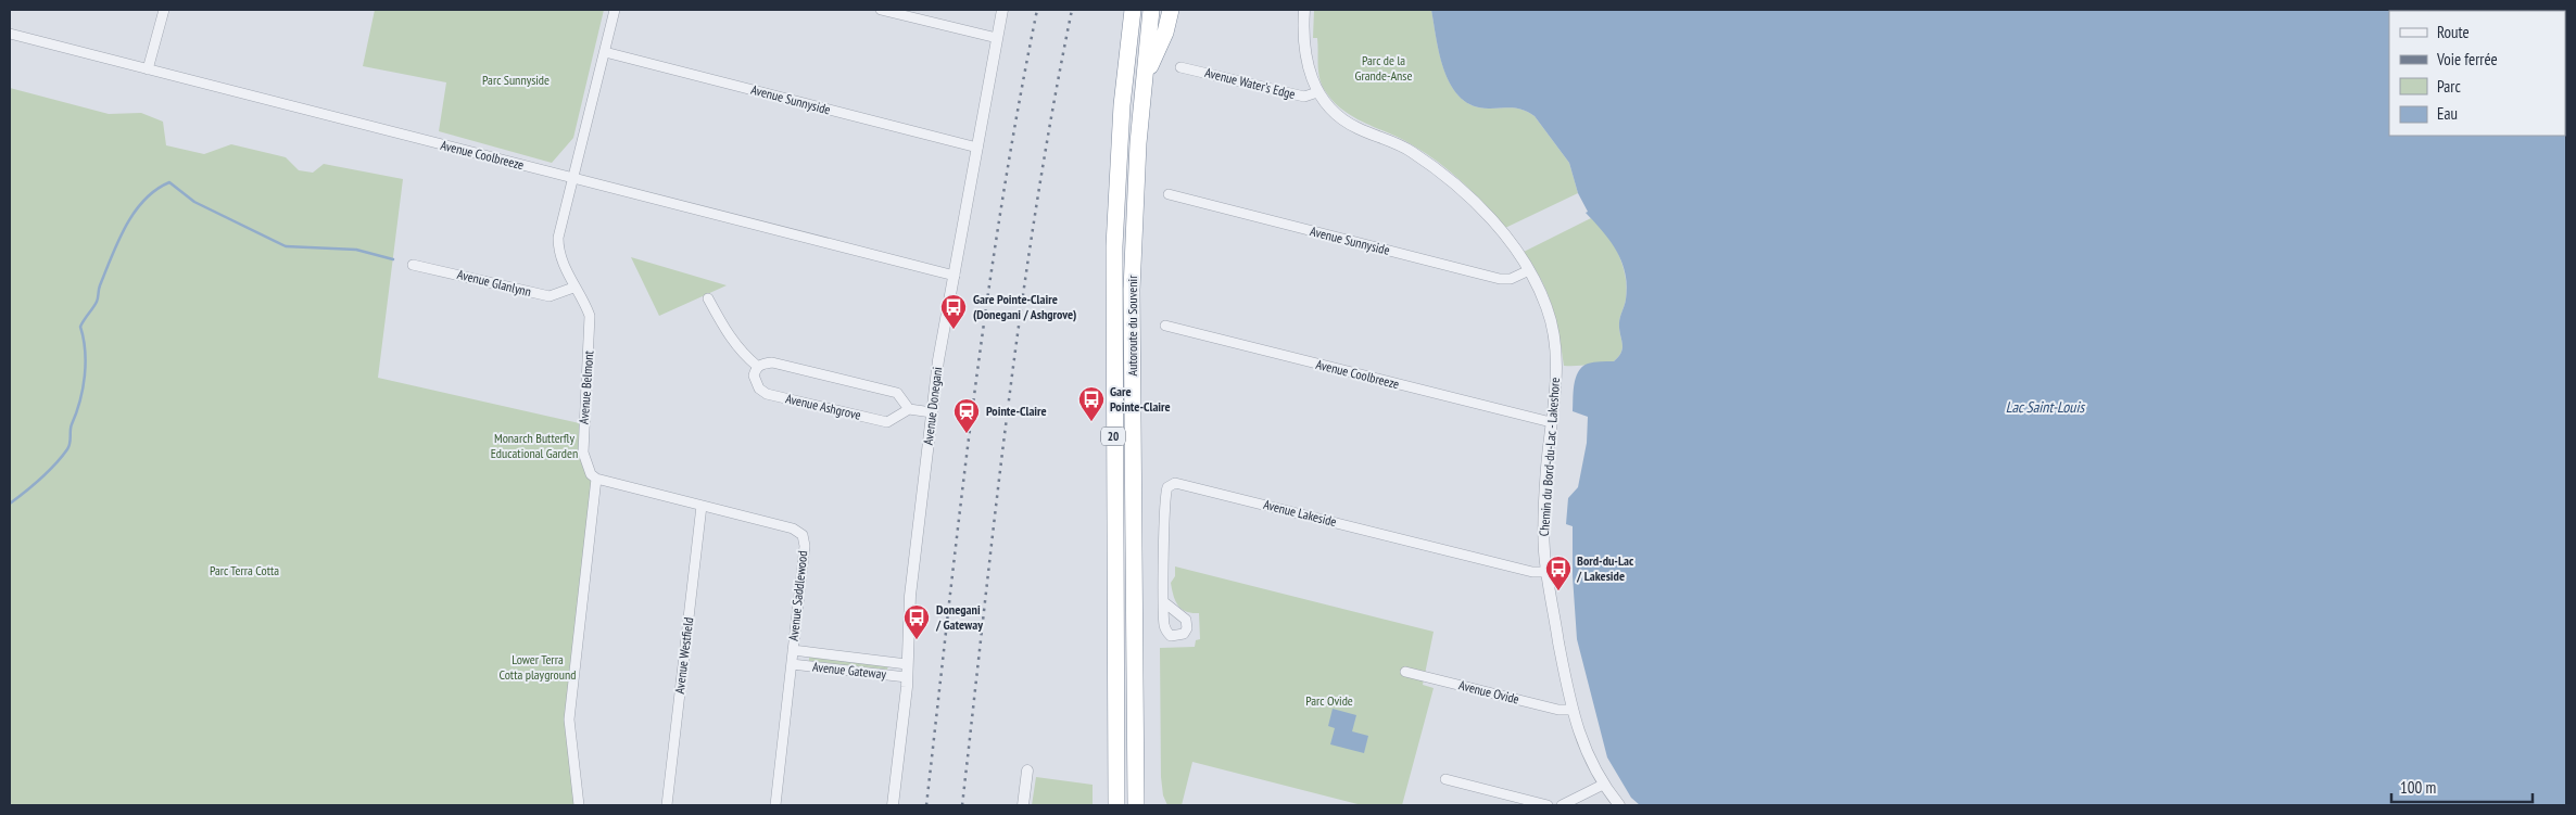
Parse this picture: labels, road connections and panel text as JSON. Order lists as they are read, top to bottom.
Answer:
{
  "streets": {
    "highway": ["Autoroute du Souvenir", "20"],
    "street": [
      "Avenue Water's Edge",
      "Avenue Sunnyside",
      "Avenue Coolbreeze",
      "Avenue Glanlynn",
      "Avenue Belmont",
      "Avenue Donegani",
      "Avenue Ashgrove",
      "Chemin du Bord-du-Lac - Lakeshore",
      "Avenue Lakeside",
      "Avenue Saddlewood",
      "Avenue Westfield",
      "Avenue Gateway",
      "Avenue Ovide"
    ]
  },
  "crossings": [
    ["Avenue Water's Edge", "Chemin du Bord-du-Lac - Lakeshore"],
    ["Avenue Sunnyside", "Avenue Belmont"],
    ["Avenue Sunnyside", "Avenue Donegani"],
    ["Avenue Sunnyside", "Chemin du Bord-du-Lac - Lakeshore"],
    ["Avenue Coolbreeze", "Avenue Belmont"],
    ["Avenue Coolbreeze", "Avenue Donegani"],
    ["Avenue Coolbreeze", "Chemin du Bord-du-Lac - Lakeshore"],
    ["Avenue Glanlynn", "Avenue Belmont"],
    ["Avenue Belmont", "Avenue Saddlewood"],
    ["Avenue Donegani", "Avenue Gateway"],
    ["Chemin du Bord-du-Lac - Lakeshore", "Avenue Lakeside"],
    ["Chemin du Bord-du-Lac - Lakeshore", "Avenue Ovide"],
    ["Avenue Saddlewood", "Avenue Westfield"],
    ["Avenue Saddlewood", "Avenue Gateway"]
  ],
  "water": ["Lac Saint-Louis"],
  "parks": [
    "Parc de la Grande-Anse",
    "Parc Sunnyside",
    "Monarch Butterfly Educational Garden",
    "Parc Terra Cotta",
    "Lower Terra Cotta playground",
    "Parc Ovide"
  ],
  "places": {
    "bus stop": [
      "Gare Pointe-Claire (Donegani / Ashgrove)",
      "Gare Pointe-Claire",
      "Bord-du-Lac / Lakeside",
      "Donegani / Gateway"
    ],
    "station": ["Pointe-Claire"]
  },
  "legend": [
    "Route",
    "Voie ferrée",
    "Parc",
    "Eau"
  ],
  "scale_bar": "100 m"
}
